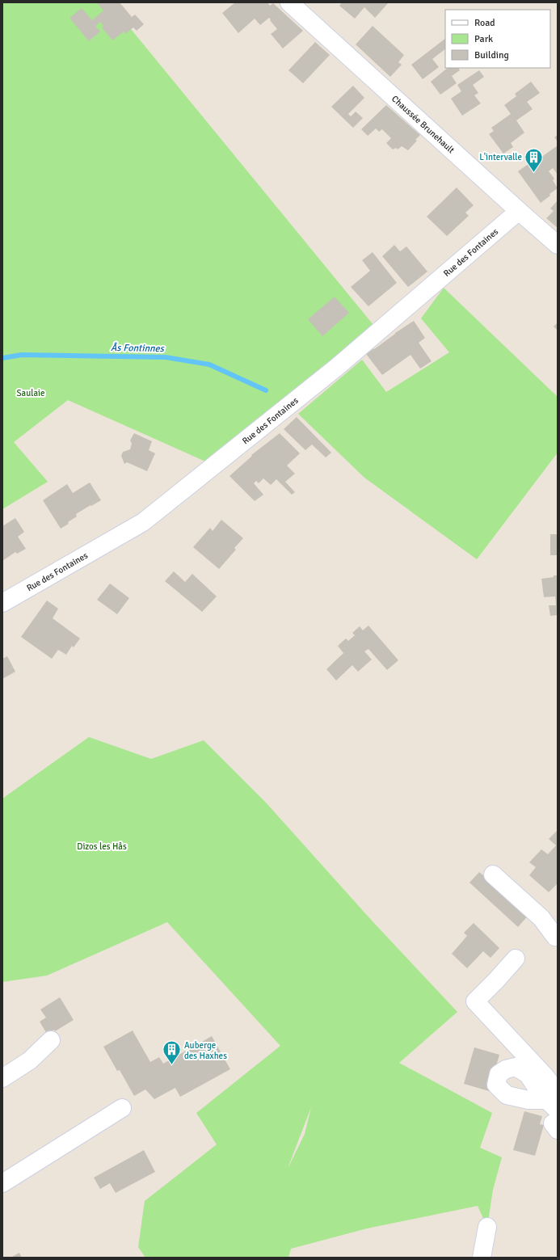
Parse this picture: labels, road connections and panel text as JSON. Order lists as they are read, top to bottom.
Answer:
{
  "streets": {
    "street": ["Chaussée Brunehault", "Rue des Fontaines"]
  },
  "crossings": [
    ["Chaussée Brunehault", "Rue des Fontaines"]
  ],
  "water": ["Ås Fontinnes"],
  "parks": ["Saulaie", "Dizos les Hås"],
  "places": {
    "building": ["L'intervalle", "Auberge des Haxhes"]
  },
  "legend": ["Road", "Park", "Building"]
}
